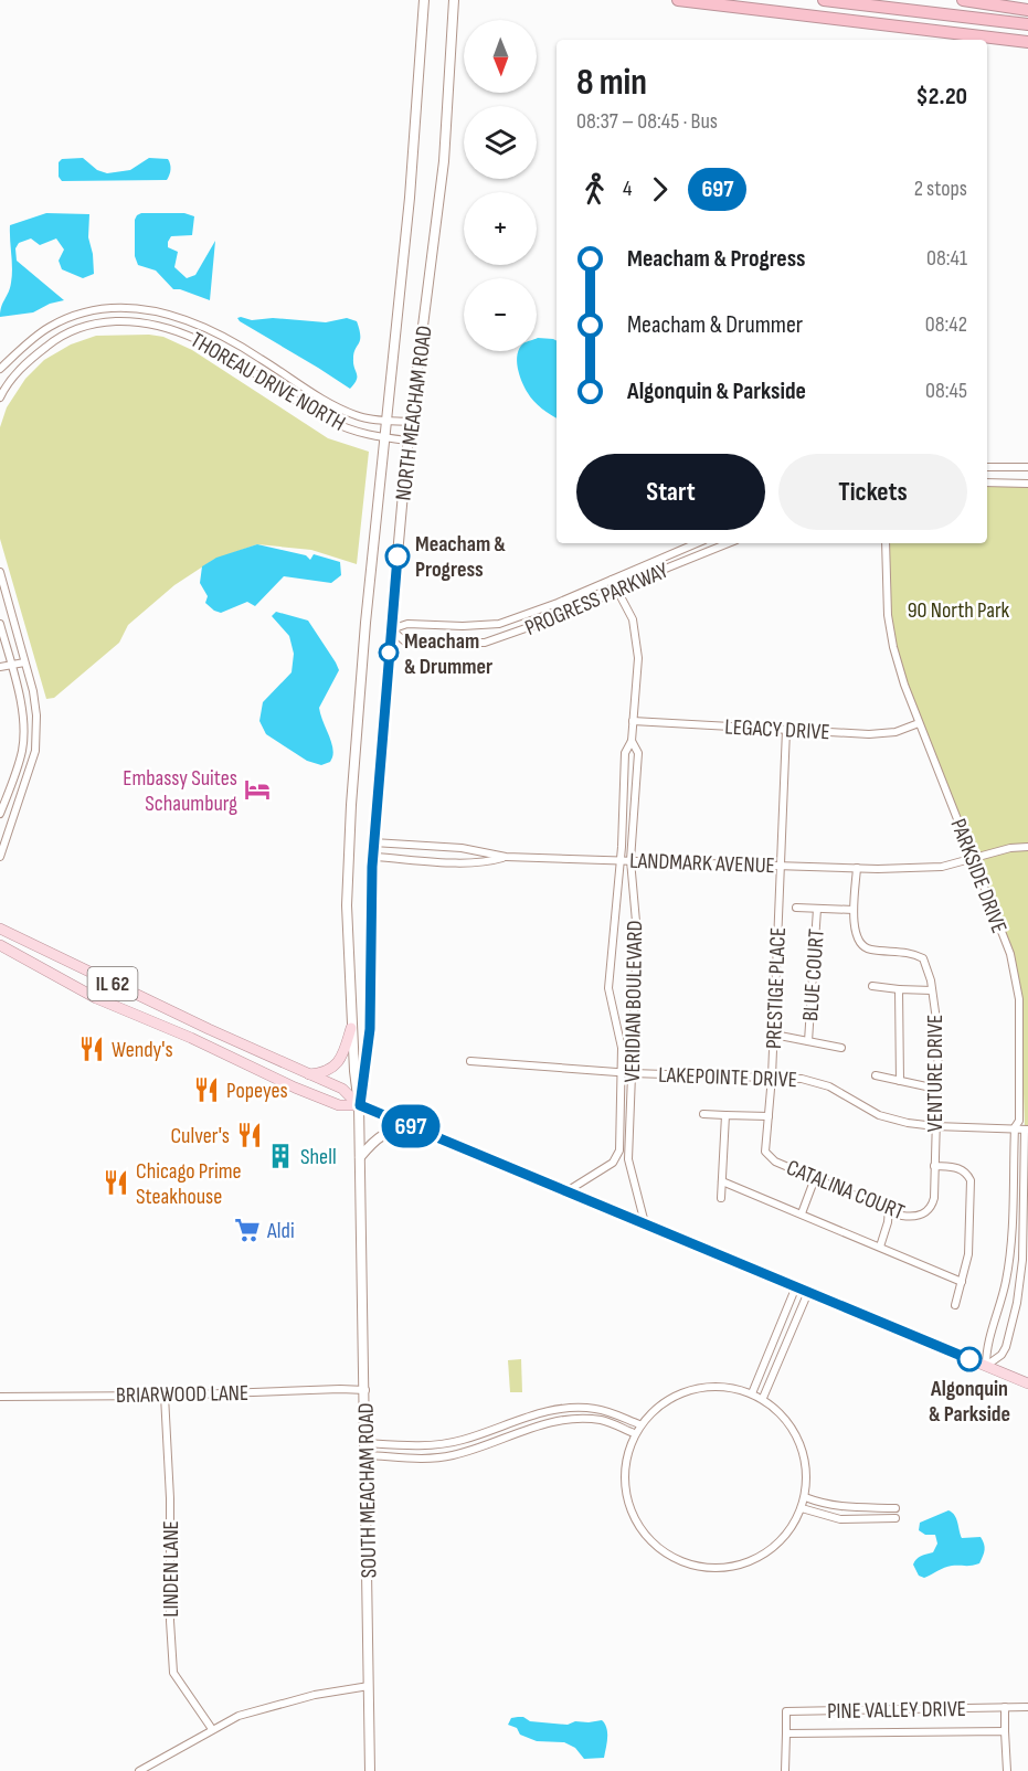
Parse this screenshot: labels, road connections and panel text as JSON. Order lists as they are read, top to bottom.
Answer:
{
  "streets": {
    "main road": ["NORTH MEACHAM ROAD", "IL 62", "SOUTH MEACHAM ROAD"],
    "street": [
      "THOREAU DRIVE NORTH",
      "PROGRESS PARKWAY",
      "LEGACY DRIVE",
      "LANDMARK AVENUE",
      "PARKSIDE DRIVE",
      "BLUE COURT",
      "PRESTIGE PLACE",
      "VERIDIAN BOULEVARD",
      "VENTURE DRIVE",
      "LAKEPOINTE DRIVE",
      "CATALINA COURT",
      "BRIARWOOD LANE",
      "LINDEN LANE",
      "PINE VALLEY DRIVE"
    ]
  },
  "crossings": [
    ["THOREAU DRIVE NORTH", "NORTH MEACHAM ROAD"],
    ["NORTH MEACHAM ROAD", "PROGRESS PARKWAY"],
    ["NORTH MEACHAM ROAD", "LANDMARK AVENUE"],
    ["NORTH MEACHAM ROAD", "IL 62"],
    ["NORTH MEACHAM ROAD", "SOUTH MEACHAM ROAD"],
    ["PROGRESS PARKWAY", "VERIDIAN BOULEVARD"],
    ["LEGACY DRIVE", "PARKSIDE DRIVE"],
    ["LEGACY DRIVE", "PRESTIGE PLACE"],
    ["LEGACY DRIVE", "VERIDIAN BOULEVARD"],
    ["LANDMARK AVENUE", "PARKSIDE DRIVE"],
    ["LANDMARK AVENUE", "PRESTIGE PLACE"],
    ["LANDMARK AVENUE", "VERIDIAN BOULEVARD"],
    ["LANDMARK AVENUE", "VENTURE DRIVE"],
    ["PARKSIDE DRIVE", "IL 62"],
    ["PARKSIDE DRIVE", "LAKEPOINTE DRIVE"],
    ["BLUE COURT", "PRESTIGE PLACE"],
    ["BLUE COURT", "VENTURE DRIVE"],
    ["IL 62", "VERIDIAN BOULEVARD"],
    ["PRESTIGE PLACE", "LAKEPOINTE DRIVE"],
    ["PRESTIGE PLACE", "CATALINA COURT"],
    ["VERIDIAN BOULEVARD", "LAKEPOINTE DRIVE"],
    ["VENTURE DRIVE", "LAKEPOINTE DRIVE"],
    ["VENTURE DRIVE", "CATALINA COURT"],
    ["BRIARWOOD LANE", "SOUTH MEACHAM ROAD"],
    ["BRIARWOOD LANE", "LINDEN LANE"]
  ],
  "parks": ["90 North Park"],
  "places": {
    "other": ["Meacham & Progress", "Meacham & Drummer", "Algonquin & Parkside"],
    "hotel": ["Embassy Suites Schaumburg"],
    "restaurant": [
      "Wendy's",
      "Popeyes",
      "Culver's",
      "Chicago Prime Steakhouse"
    ],
    "building": ["Shell"],
    "supermarket": ["Aldi"]
  },
  "lines": ["bus line 697"],
  "north": "bottom",
  "page": {
    "on_map": "697",
    "map_buttons": ["+", "−"],
    "heading": ["8 min", "08:37 – 08:45 · Bus", "$2.20"],
    "legs": ["4", "697", "2 stops"],
    "list": [
      {
        "name": "Meacham & Progress",
        "value": "08:41"
      },
      {
        "name": "Meacham & Drummer",
        "value": "08:42"
      },
      {
        "name": "Algonquin & Parkside",
        "value": "08:45"
      }
    ],
    "buttons": ["Start", "Tickets"]
  }
}
